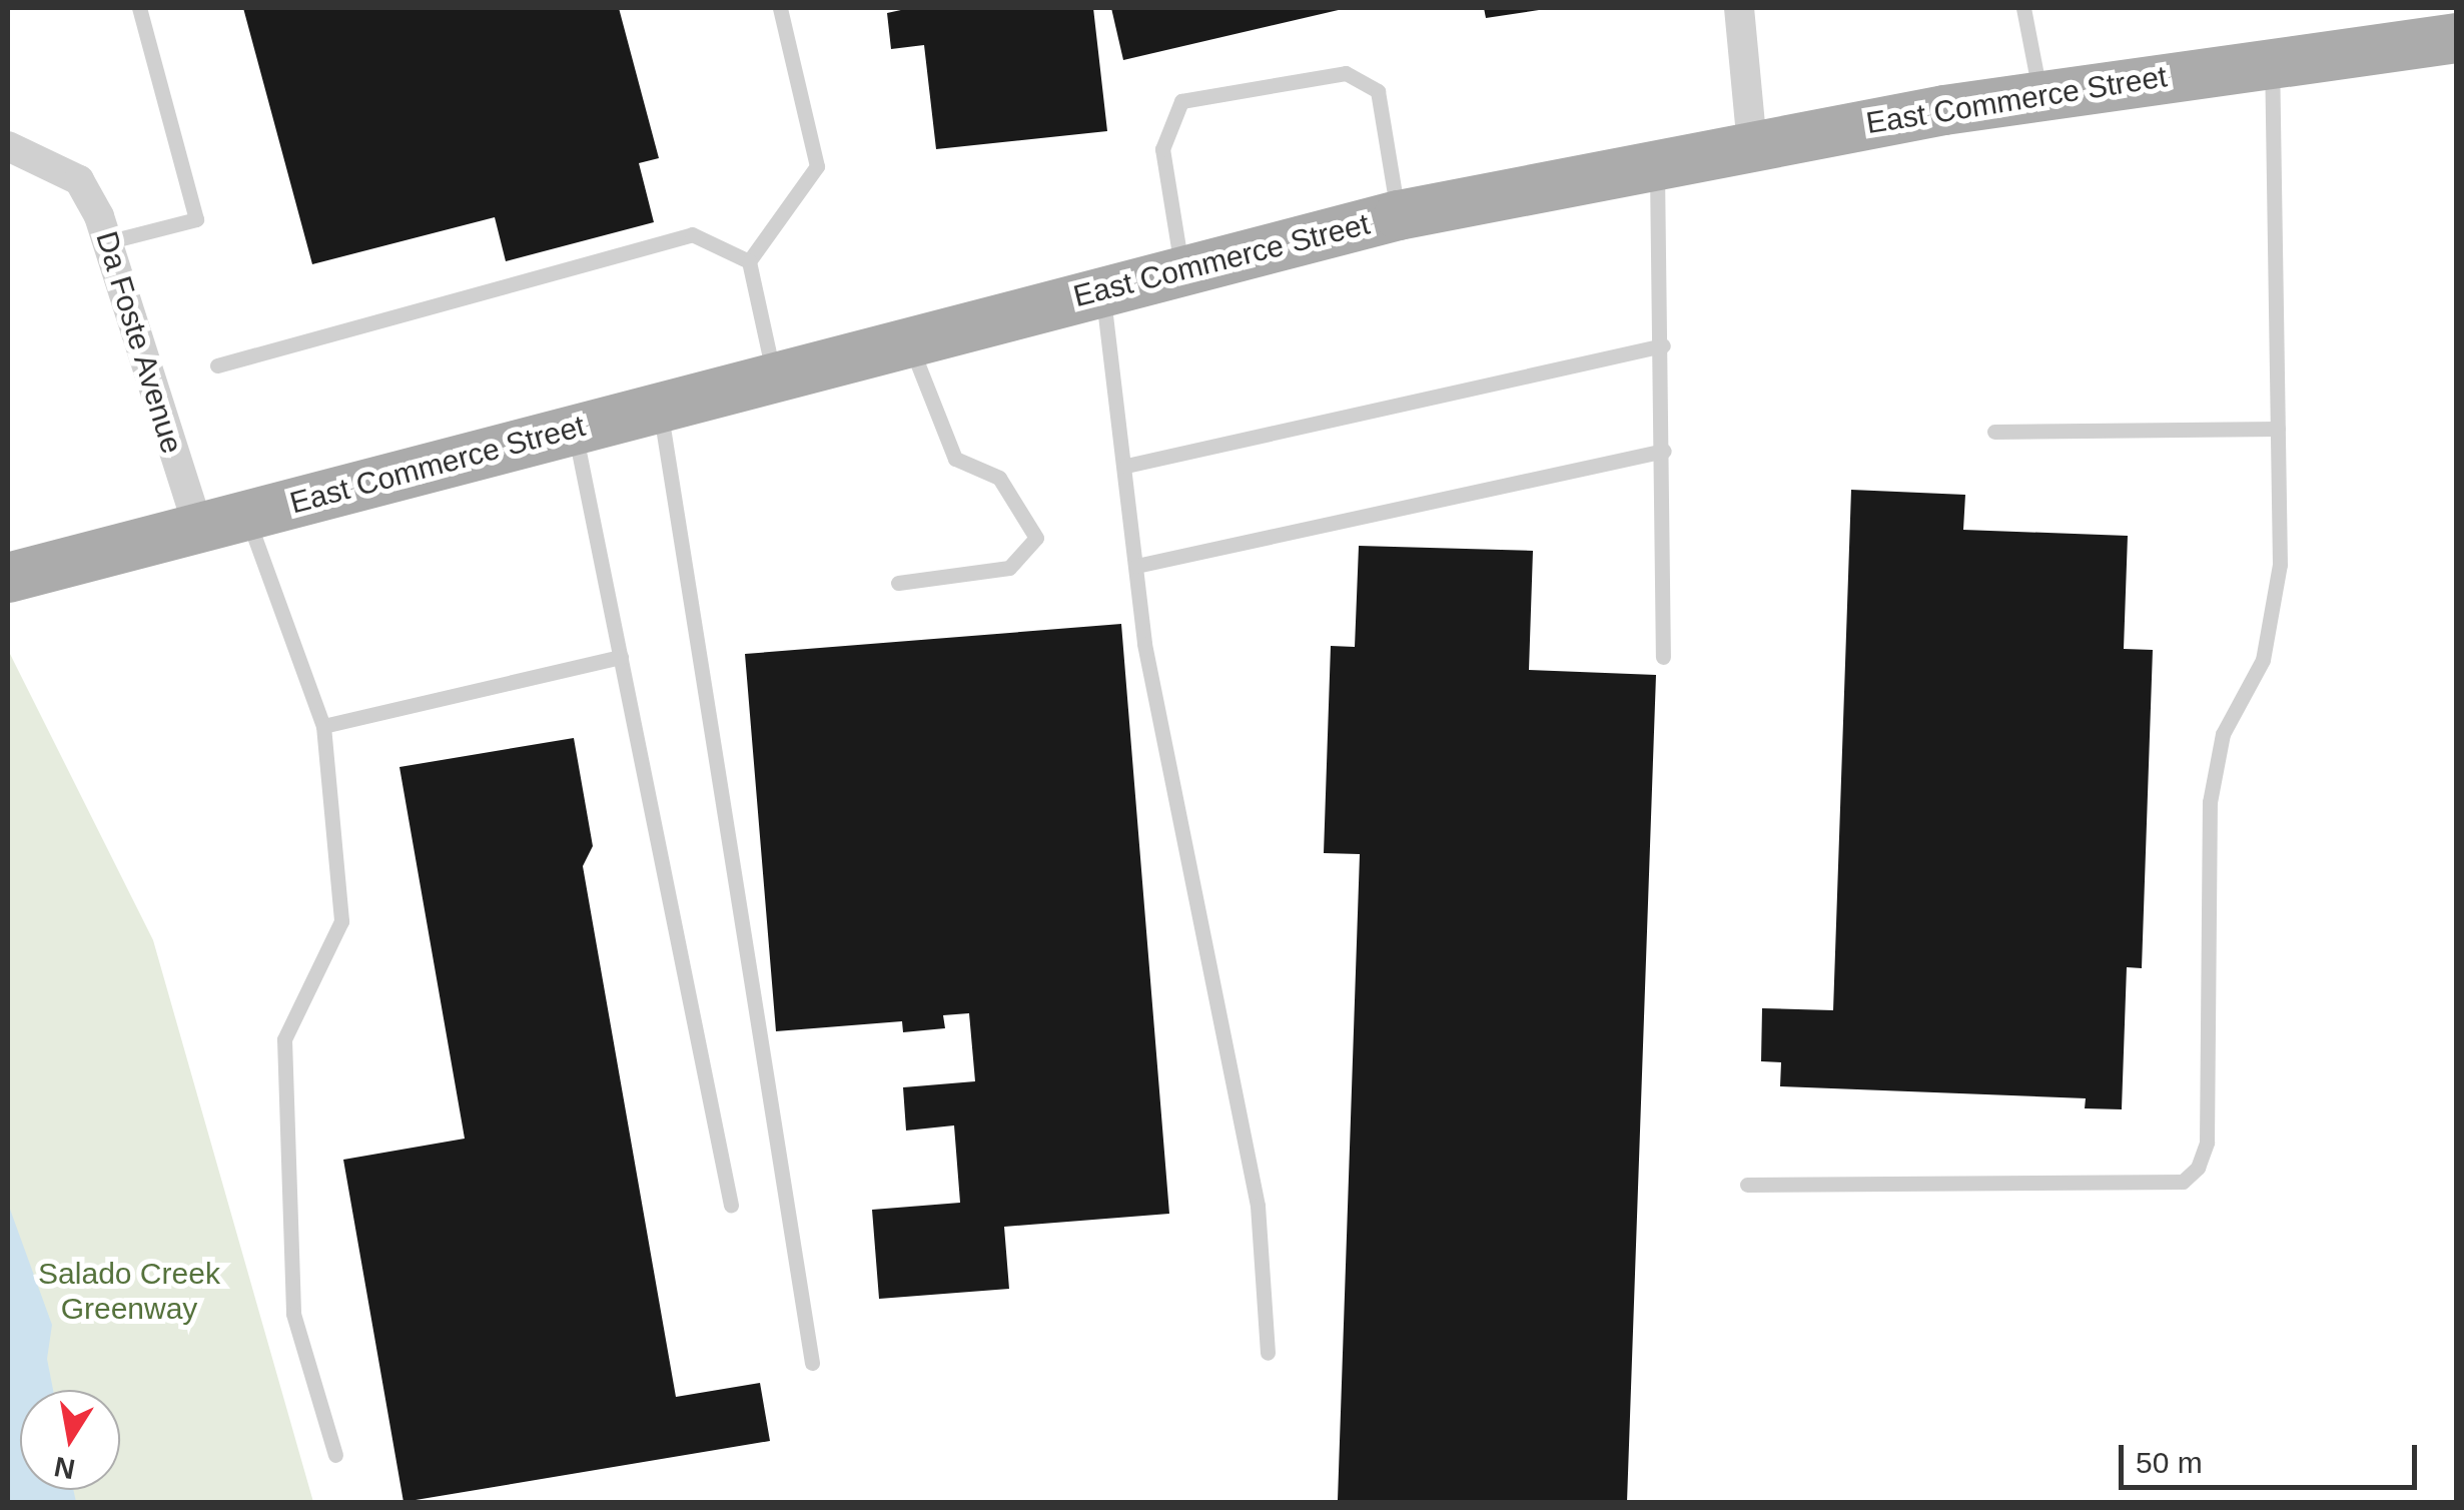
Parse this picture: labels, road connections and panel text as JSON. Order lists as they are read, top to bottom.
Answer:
{
  "streets": {
    "main road": ["East Commerce Street"],
    "street": ["Da Foste Avenue"]
  },
  "crossings": [
    ["East Commerce Street", "Da Foste Avenue"]
  ],
  "parks": ["Salado Creek Greenway"],
  "scale_bar": "50 m",
  "north": "bottom"
}
